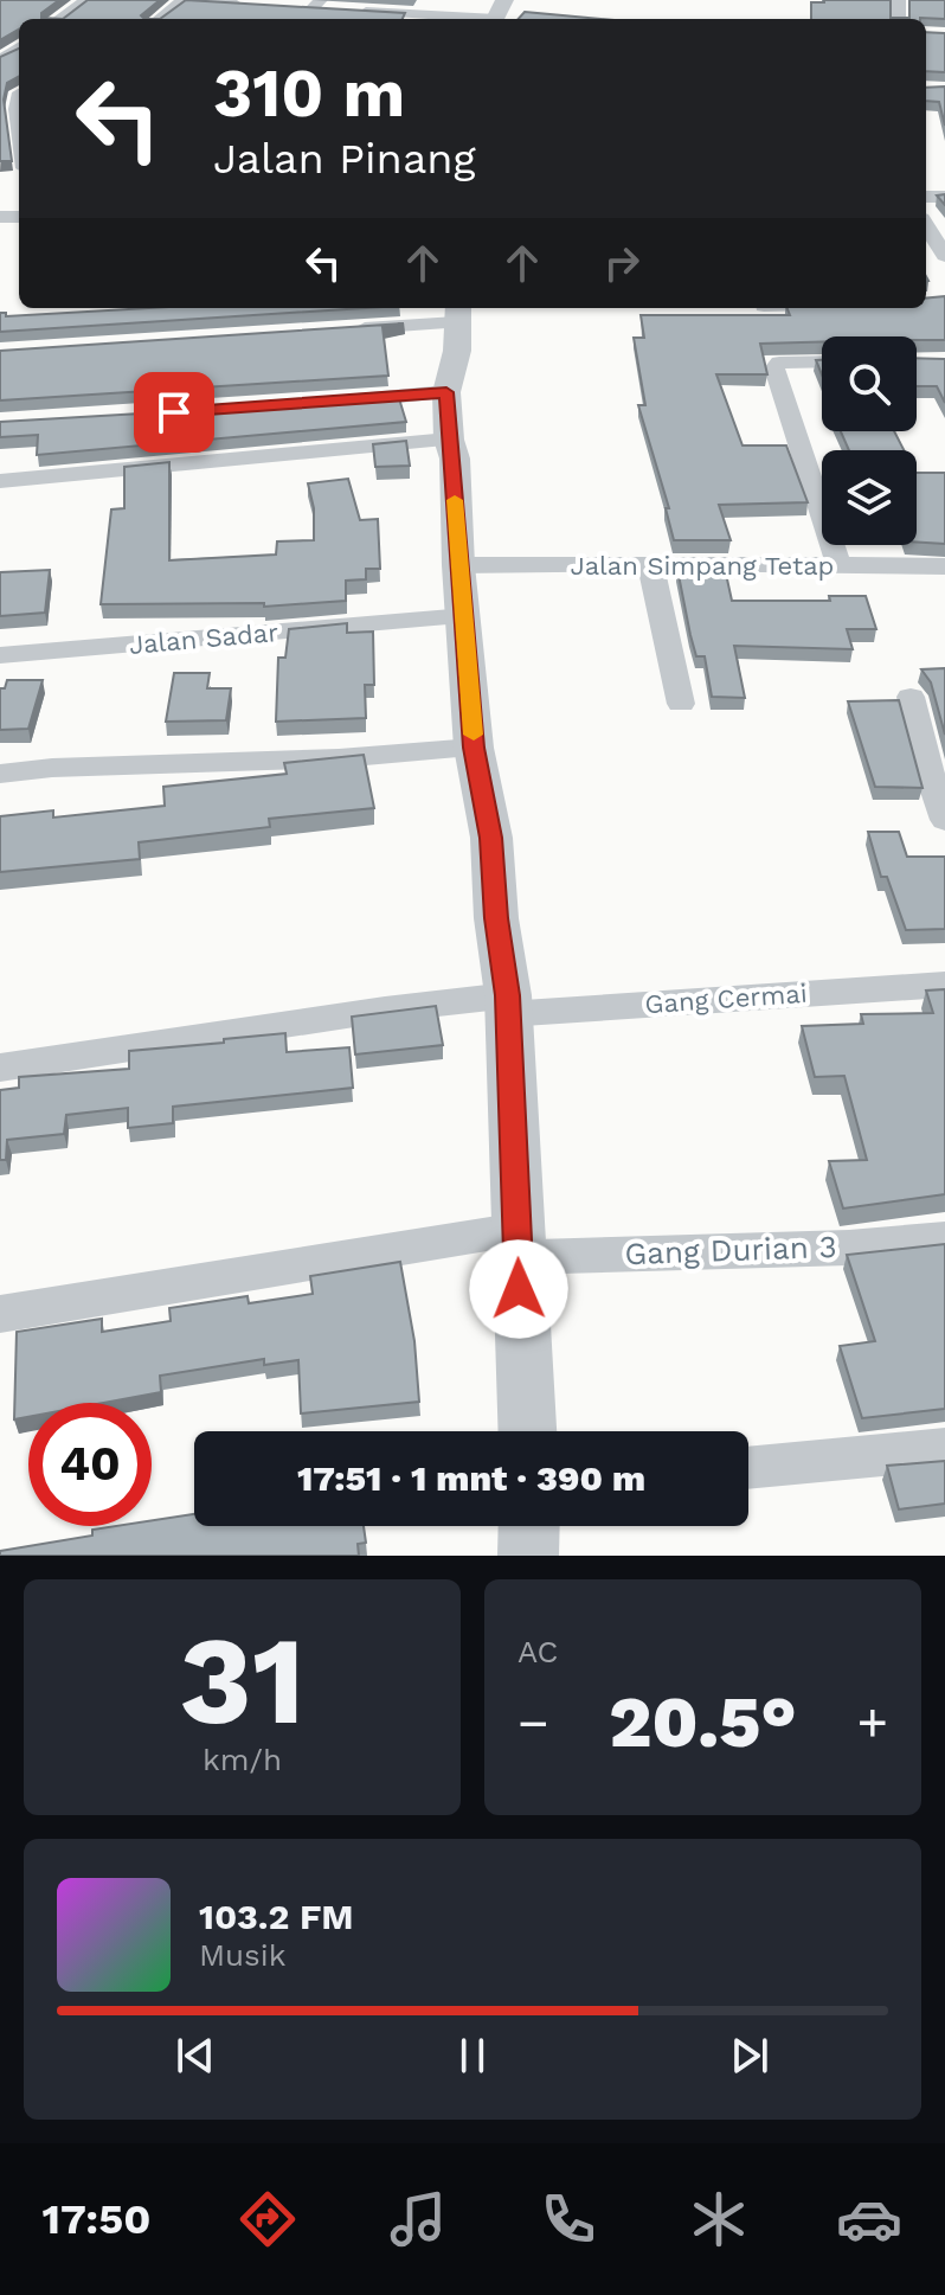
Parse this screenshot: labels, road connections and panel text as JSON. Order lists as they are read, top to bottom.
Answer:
{
  "streets": {
    "street": [
      "Jalan Simpang Tetap",
      "Jalan Sadar",
      "Gang Cermai",
      "Gang Durian 3"
    ]
  },
  "page": {
    "turn": ["310 m", "Jalan Pinang"],
    "limit": "40",
    "trip": "17:51 · 1 mnt · 390 m",
    "tile": [
      ["31", "km/h"],
      "AC"
    ],
    "heat": ["−", "20.5°", "+"],
    "song": ["103.2 FM", "Musik"],
    "tabs": "17:50"
  }
}
